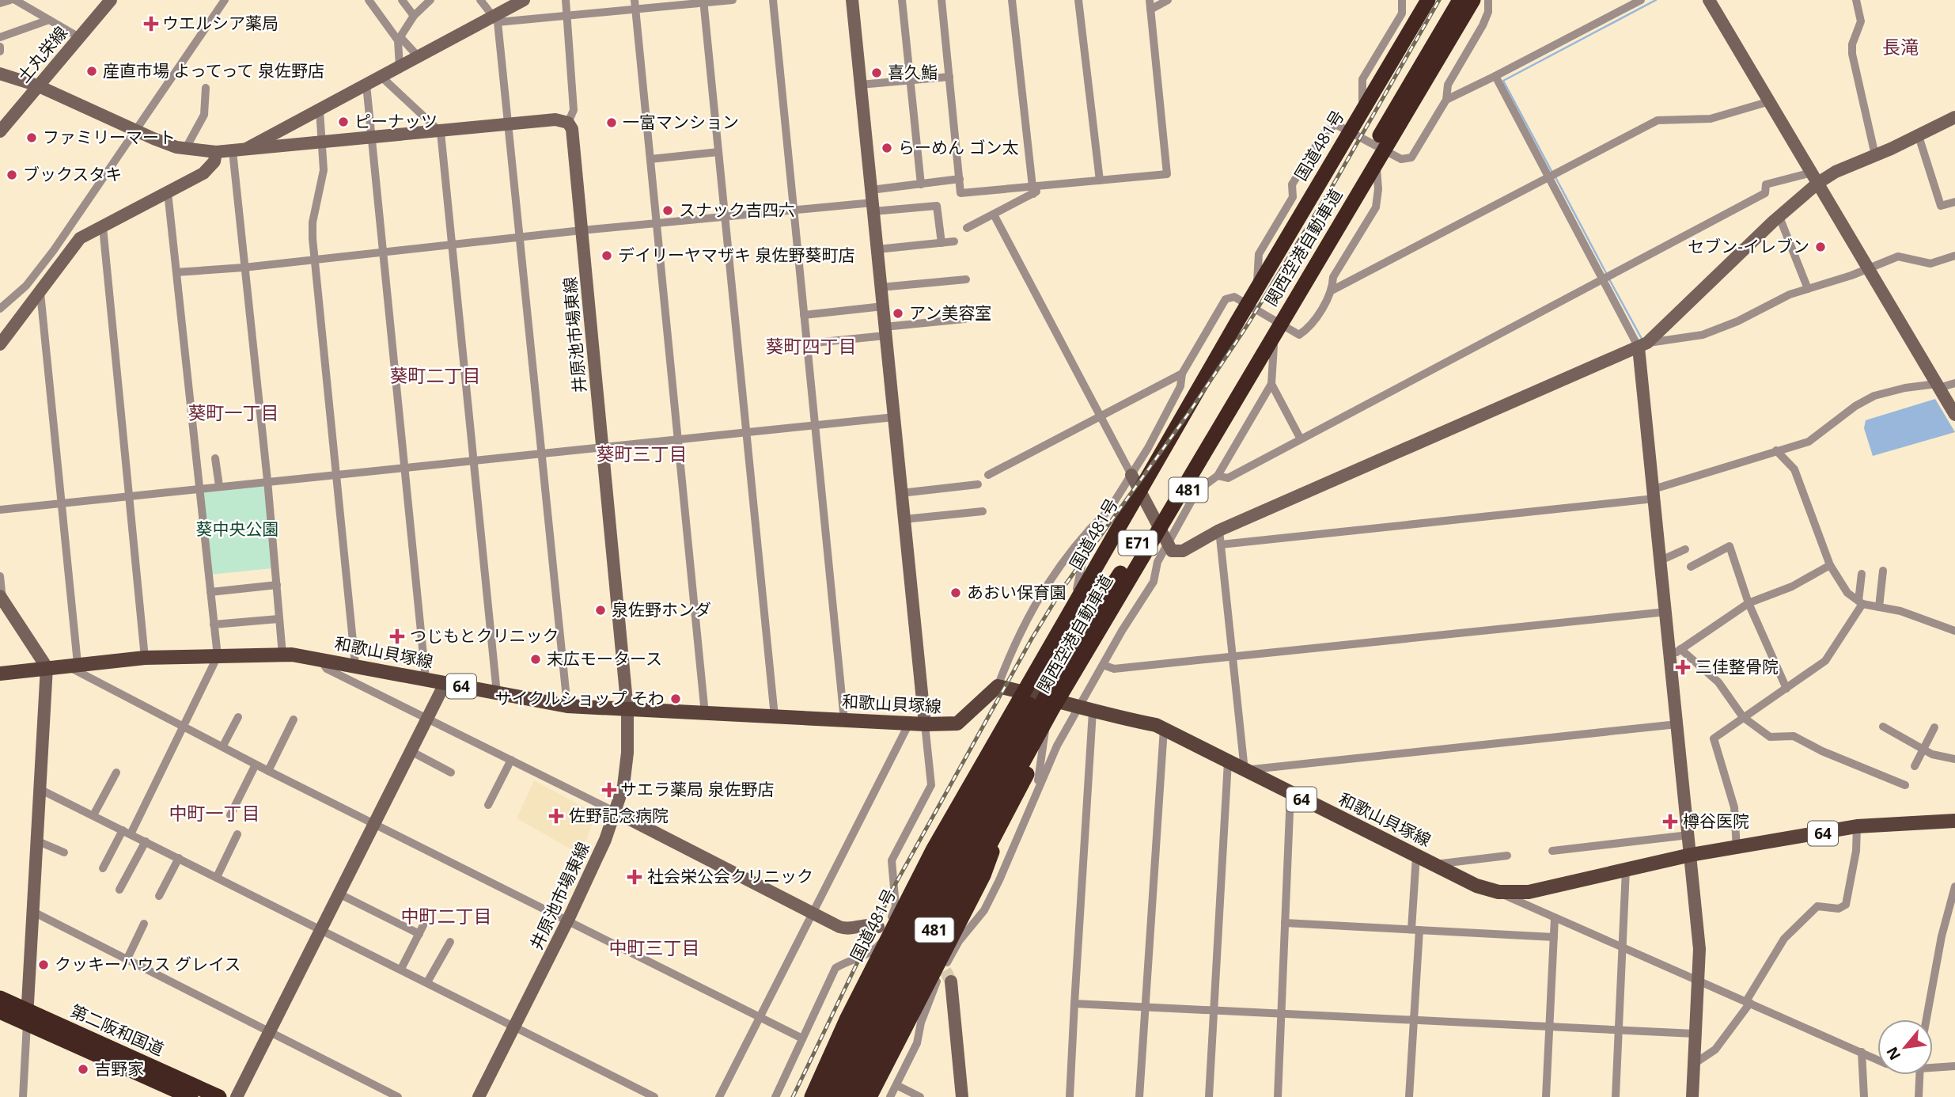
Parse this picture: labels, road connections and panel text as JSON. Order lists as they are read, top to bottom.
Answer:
{
  "streets": {
    "highway": [
      "国道481号",
      "関西空港自動車道",
      "481",
      "E71",
      "第二阪和国道"
    ],
    "main road": ["和歌山貝塚線", "64"],
    "street": ["土丸栄線", "井原池市場東線"]
  },
  "crossings": [
    ["国道481号", "481"],
    ["国道481号", "和歌山貝塚線"],
    ["関西空港自動車道", "481"],
    ["井原池市場東線", "和歌山貝塚線"],
    ["481", "和歌山貝塚線"]
  ],
  "districts": [
    "長滝",
    "葵町四丁目",
    "葵町二丁目",
    "葵町一丁目",
    "葵町三丁目",
    "中町一丁目",
    "中町二丁目",
    "中町三丁目"
  ],
  "parks": ["葵中央公園"],
  "places": {
    "health": [
      "ウエルシア薬局",
      "つじもとクリニック",
      "三佳整骨院",
      "サエラ薬局 泉佐野店",
      "佐野記念病院",
      "樽谷医院",
      "社会栄公会クリニック"
    ],
    "other": [
      "産直市場 よってって 泉佐野店",
      "喜久鮨",
      "ピーナッツ",
      "一富マンション",
      "ファミリーマート",
      "らーめん ゴン太",
      "ブックスタキ",
      "スナック吉四六",
      "セブン-イレブン",
      "デイリーヤマザキ 泉佐野葵町店",
      "アン美容室",
      "あおい保育園",
      "泉佐野ホンダ",
      "末広モータース",
      "サイクルショップ そわ",
      "クッキーハウス グレイス",
      "吉野家"
    ]
  },
  "north": "bottom left"
}
